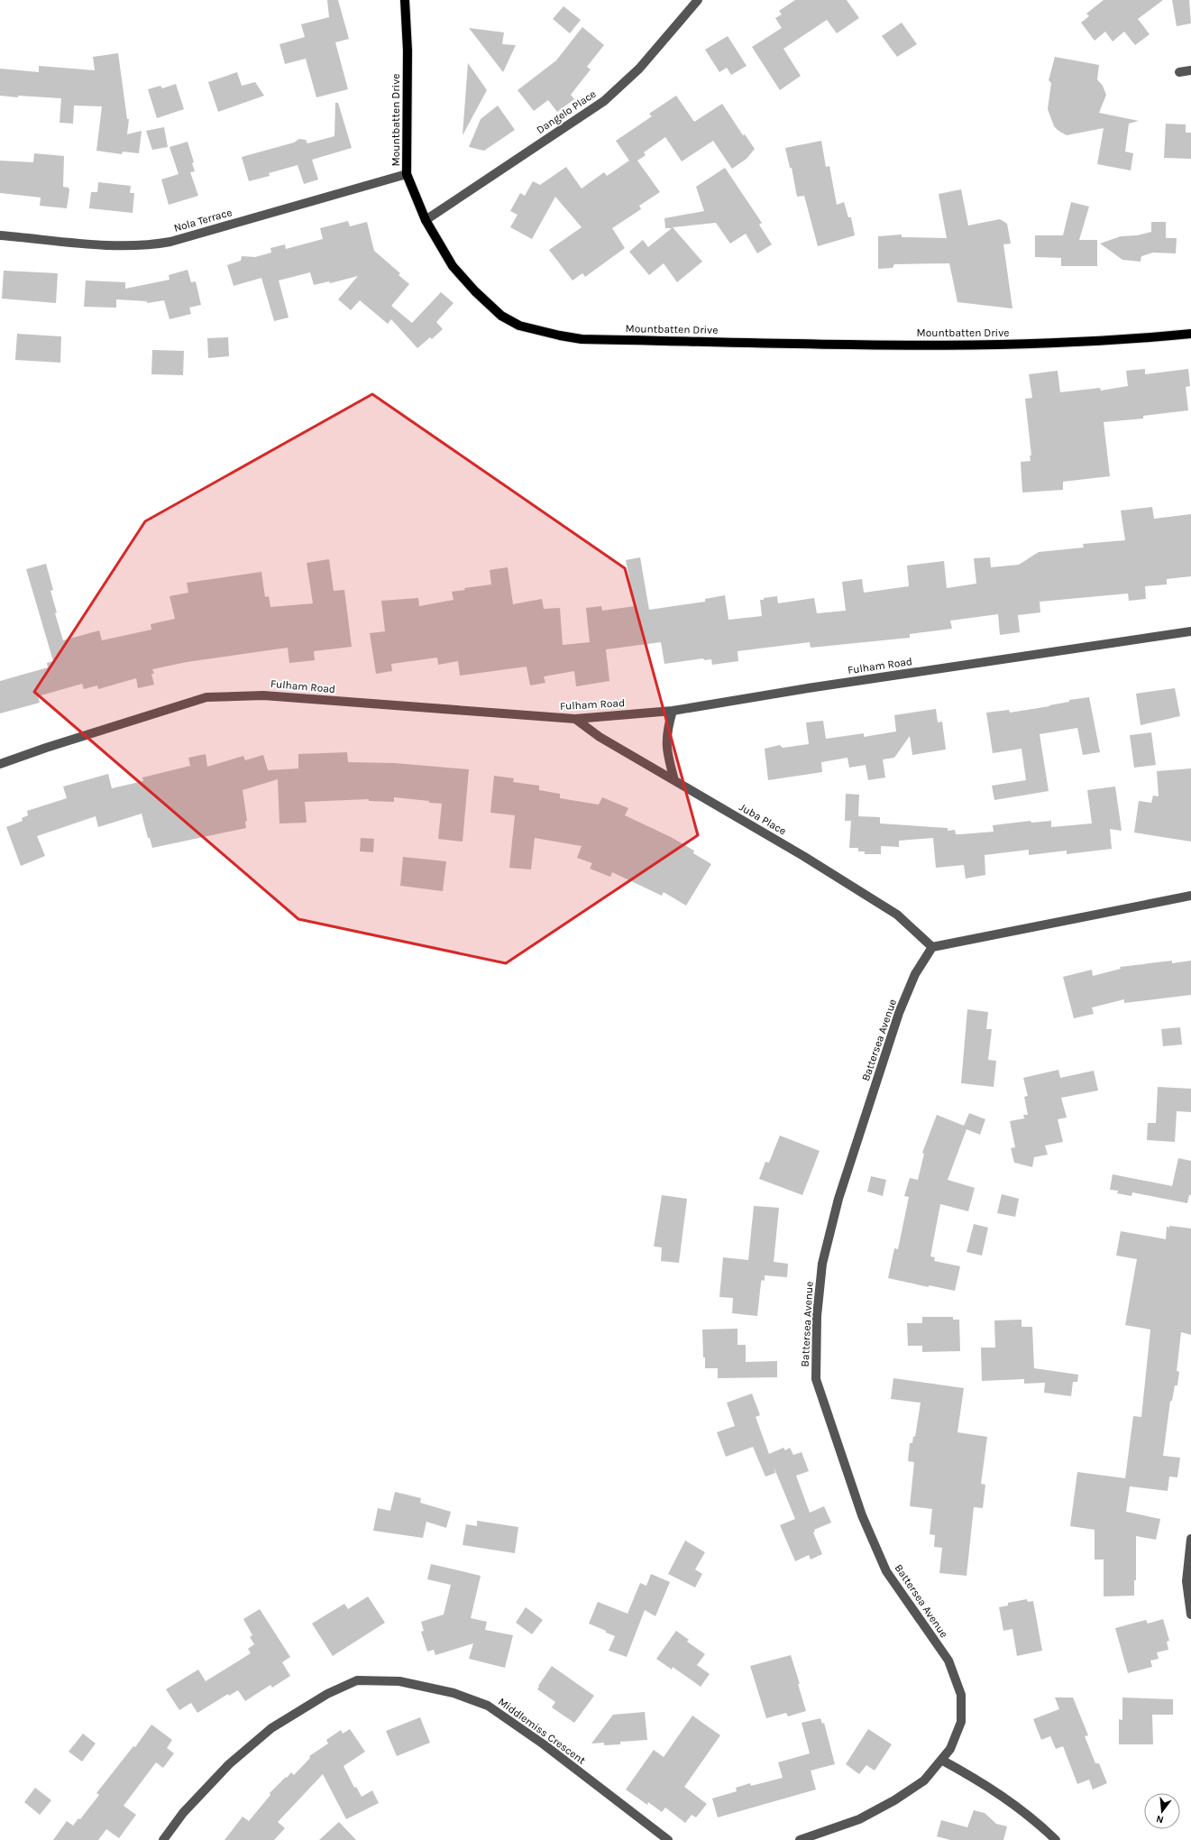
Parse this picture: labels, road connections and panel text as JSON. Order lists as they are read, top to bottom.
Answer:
{
  "streets": {
    "main road": ["Mountbatten Drive"],
    "street": [
      "Dangelo Place",
      "Nola Terrace",
      "Fulham Road",
      "Juba Place",
      "Battersea Avenue",
      "Middlemiss Crescent"
    ]
  },
  "crossings": [
    ["Dangelo Place", "Mountbatten Drive"],
    ["Mountbatten Drive", "Nola Terrace"],
    ["Fulham Road", "Juba Place"],
    ["Juba Place", "Battersea Avenue"]
  ],
  "north": "bottom"
}
